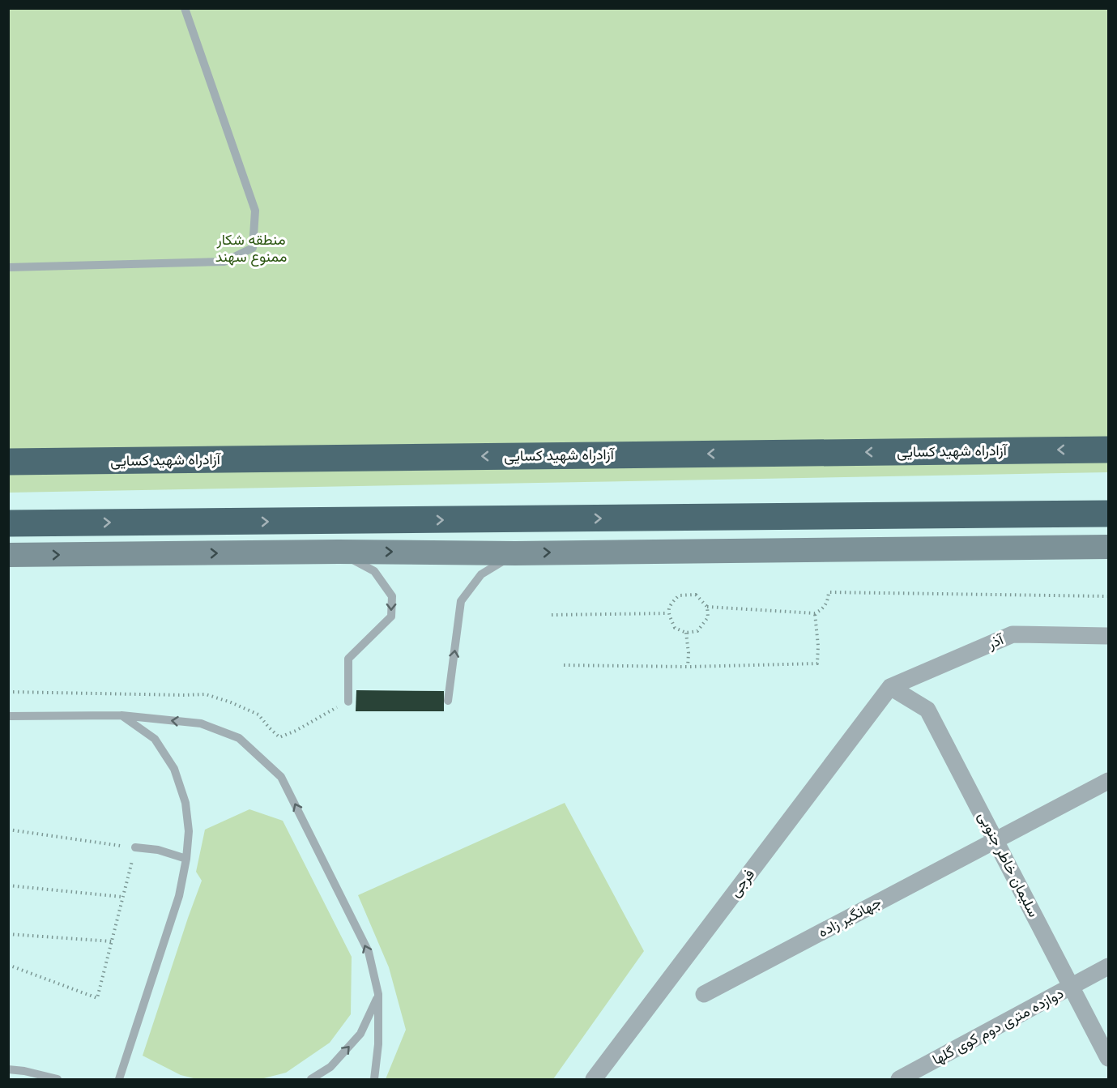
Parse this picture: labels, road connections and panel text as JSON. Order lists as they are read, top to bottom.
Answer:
{
  "streets": {
    "highway": ["آزادراه شهید کسایی"],
    "street": [
      "آذر",
      "سلیمان خاطر جنوبی",
      "فرجی",
      "جهانگیر زاده",
      "دوازده متری دوم کوی گلها"
    ]
  },
  "crossings": [
    ["آذر", "سلیمان خاطر جنوبی"],
    ["آذر", "فرجی"],
    ["سلیمان خاطر جنوبی", "فرجی"],
    ["سلیمان خاطر جنوبی", "جهانگیر زاده"],
    ["سلیمان خاطر جنوبی", "دوازده متری دوم کوی گلها"]
  ],
  "parks": ["منطقه شکار ممنوع سهند"]
}
